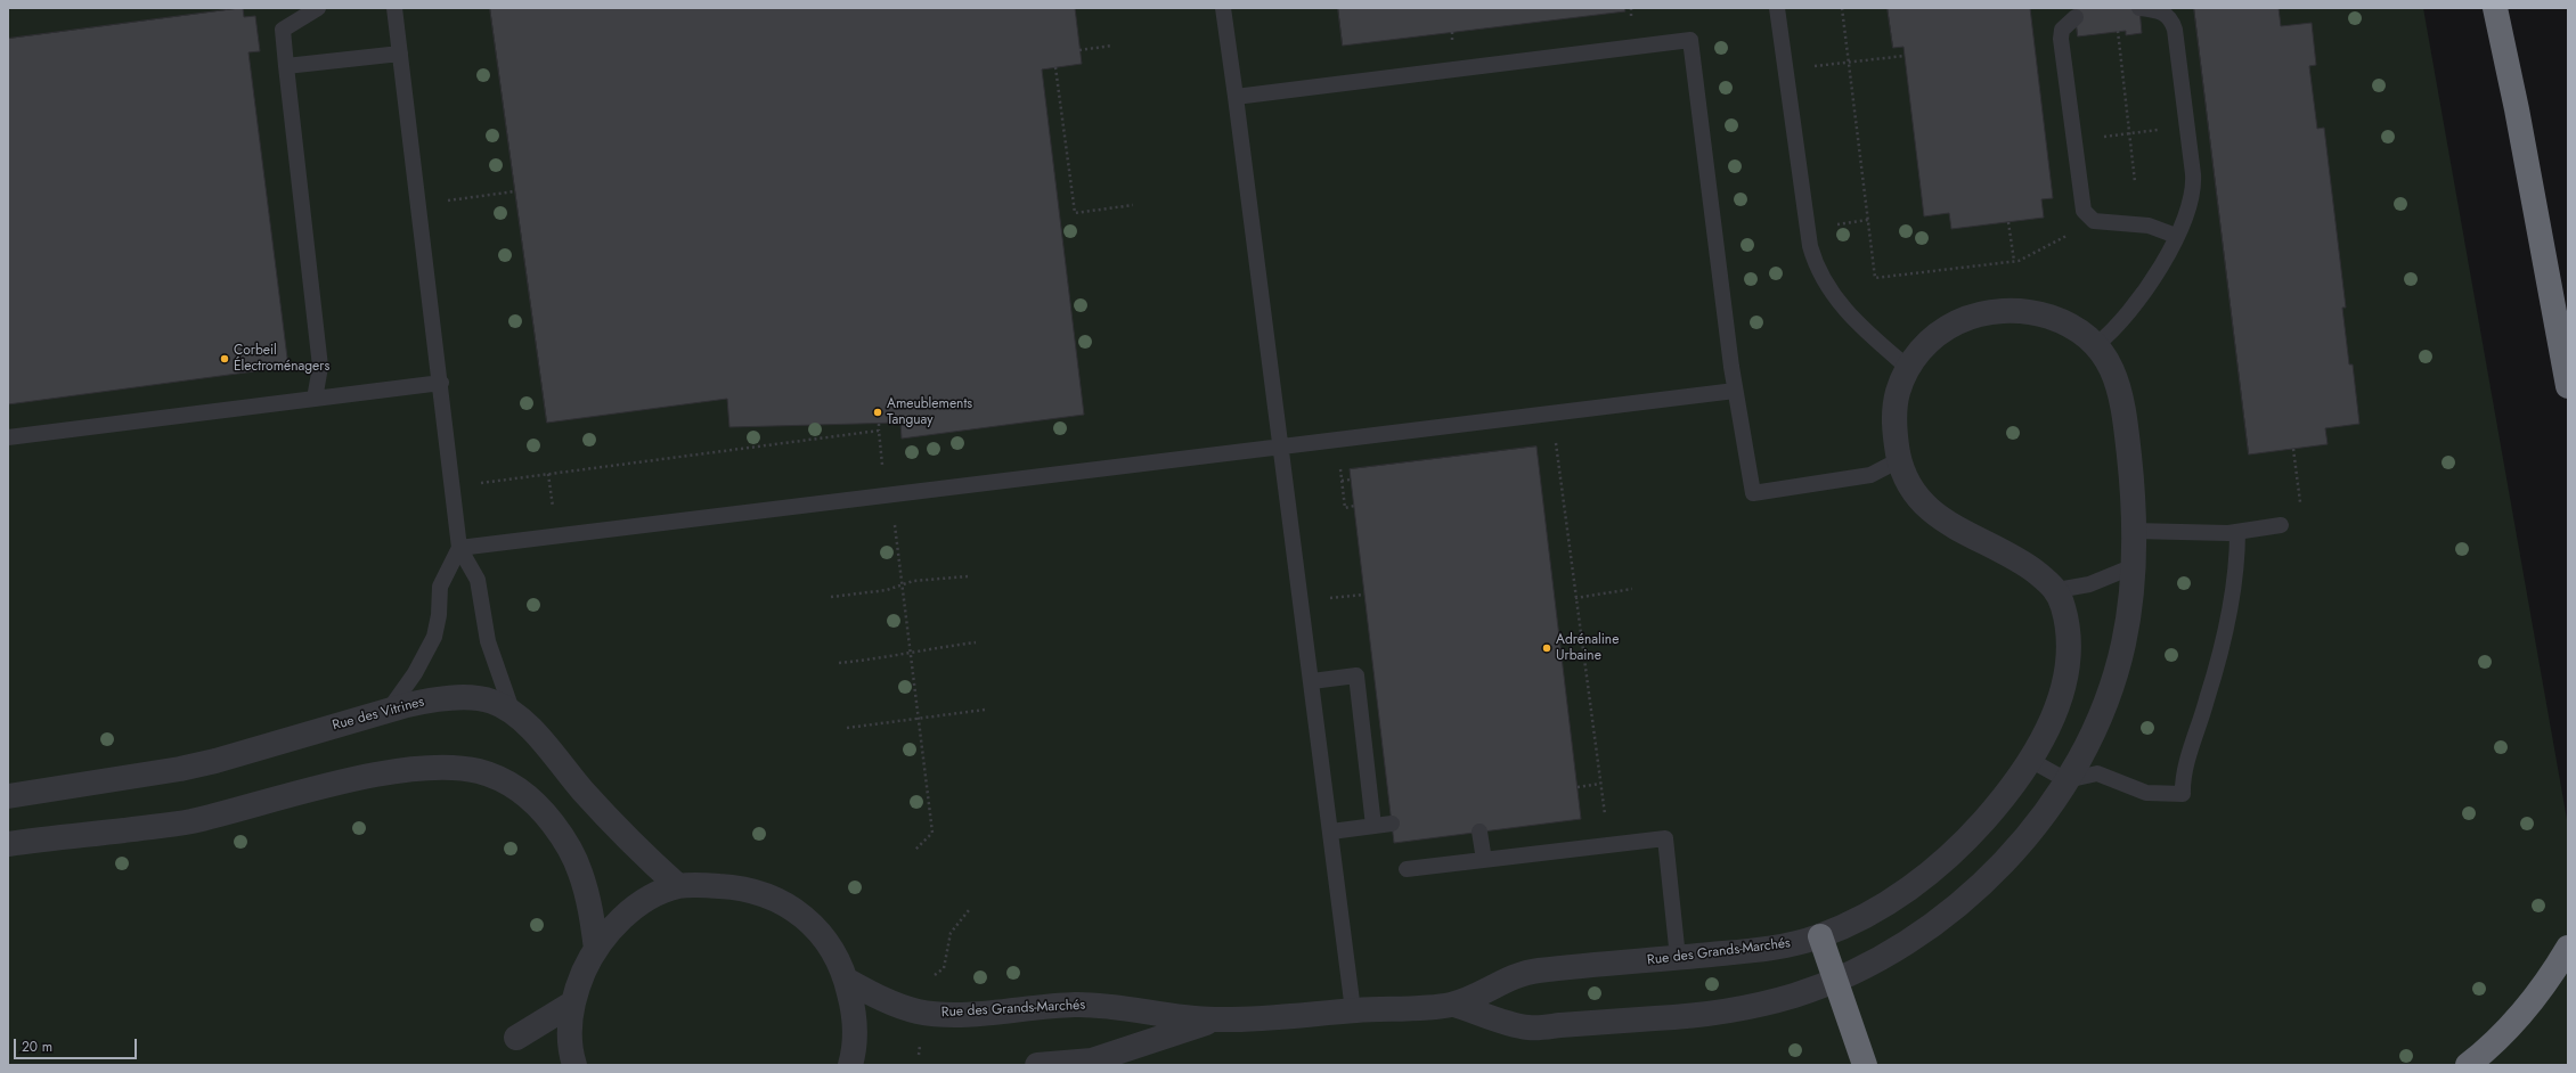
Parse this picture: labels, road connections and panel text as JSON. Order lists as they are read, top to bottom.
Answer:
{
  "streets": {
    "street": ["Rue des Vitrines", "Rue des Grands-Marchés"]
  },
  "places": ["Corbeil Électroménagers", "Ameublements Tanguay", "Adrénaline Urbaine"],
  "scale_bar": "20 m"
}
